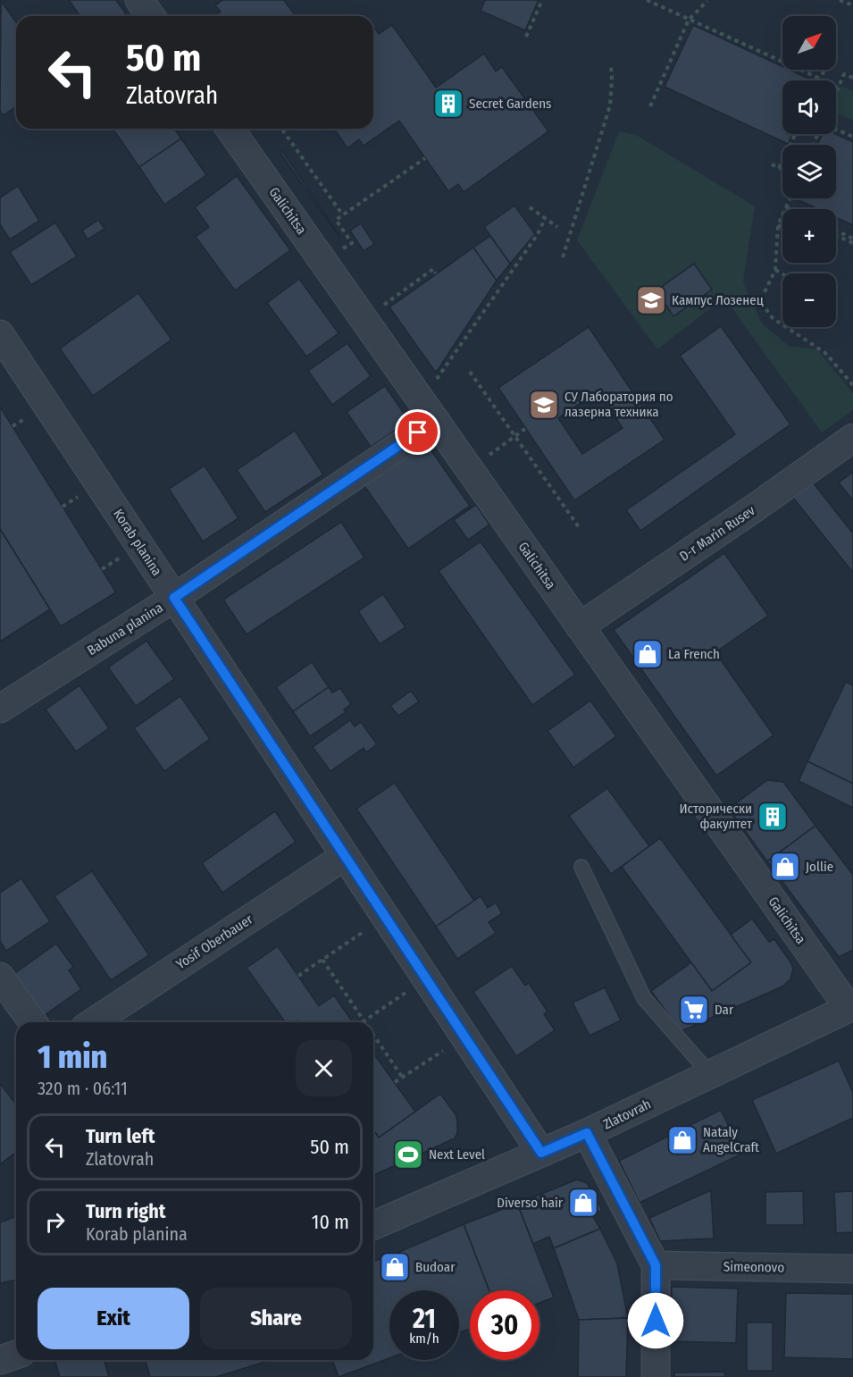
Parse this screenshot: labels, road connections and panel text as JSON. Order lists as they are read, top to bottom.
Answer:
{
  "streets": {
    "street": [
      "Galichitsa",
      "D-r Marin Rusev",
      "Korab planina",
      "Babuna planina",
      "Yosif Oberbauer",
      "Zlatovrah",
      "Simeonovo"
    ]
  },
  "crossings": [
    ["Galichitsa", "D-r Marin Rusev"],
    ["Galichitsa", "Babuna planina"],
    ["Galichitsa", "Zlatovrah"],
    ["Korab planina", "Babuna planina"],
    ["Korab planina", "Yosif Oberbauer"],
    ["Korab planina", "Zlatovrah"]
  ],
  "places": {
    "building": ["Secret Gardens", "Исторически факултет"],
    "school or university": ["Кампус Лозенец", "СУ Лаборатория по лазерна техника"],
    "shop": [
      "La French",
      "Jollie",
      "Nataly AngelCraft",
      "Diverso hair",
      "Budoar"
    ],
    "supermarket": ["Dar"],
    "sports": ["Next Level"]
  },
  "north": "top right",
  "page": {
    "map_buttons": ["+", "−"],
    "turn": ["50 m", "Zlatovrah"],
    "heading": ["1 min", "320 m · 06:11"],
    "list": [
      {
        "name": "Turn left",
        "note": "Zlatovrah",
        "value": "50 m"
      },
      {
        "name": "Turn right",
        "note": "Korab planina",
        "value": "10 m"
      }
    ],
    "buttons": ["Exit", "Share"],
    "speed": "21 km/h",
    "limit": "30"
  }
}
